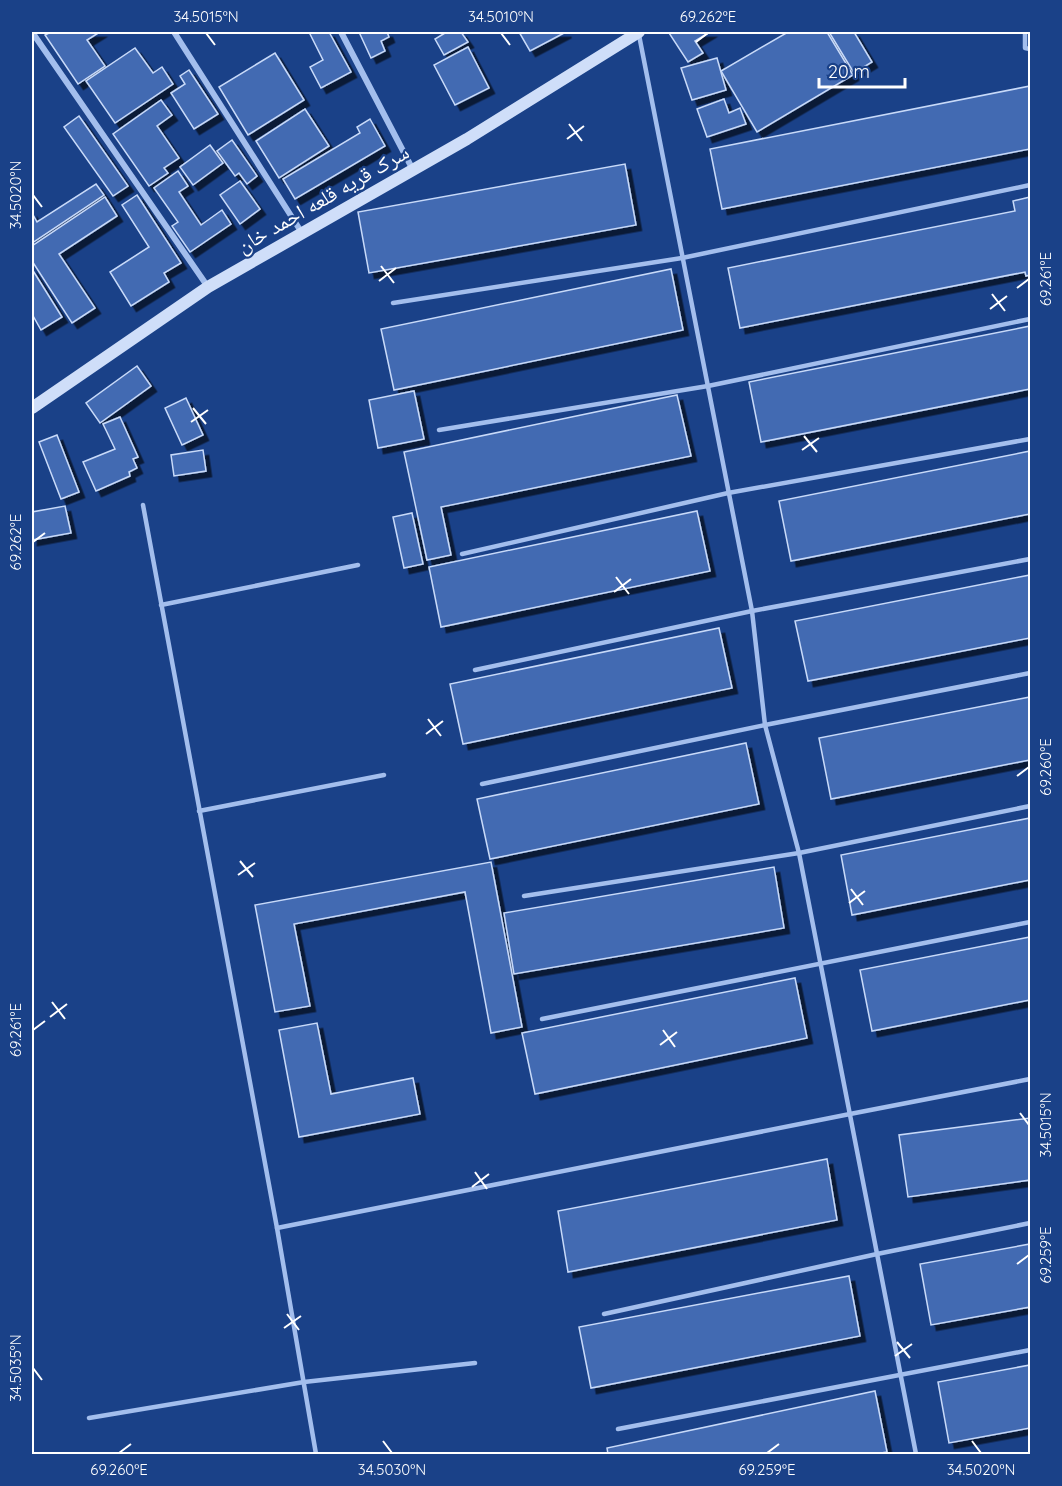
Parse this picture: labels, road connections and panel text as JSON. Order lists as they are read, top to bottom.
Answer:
{
  "streets": {
    "street": ["سرک قریه قلعه احمد خان"]
  },
  "scale_bar": "20 m",
  "coordinates": [
    "34.5015°N",
    "34.5010°N",
    "69.262°E",
    "34.5020°N",
    "69.261°E",
    "69.260°E",
    "69.259°E",
    "34.5035°N",
    "34.5030°N"
  ]
}
